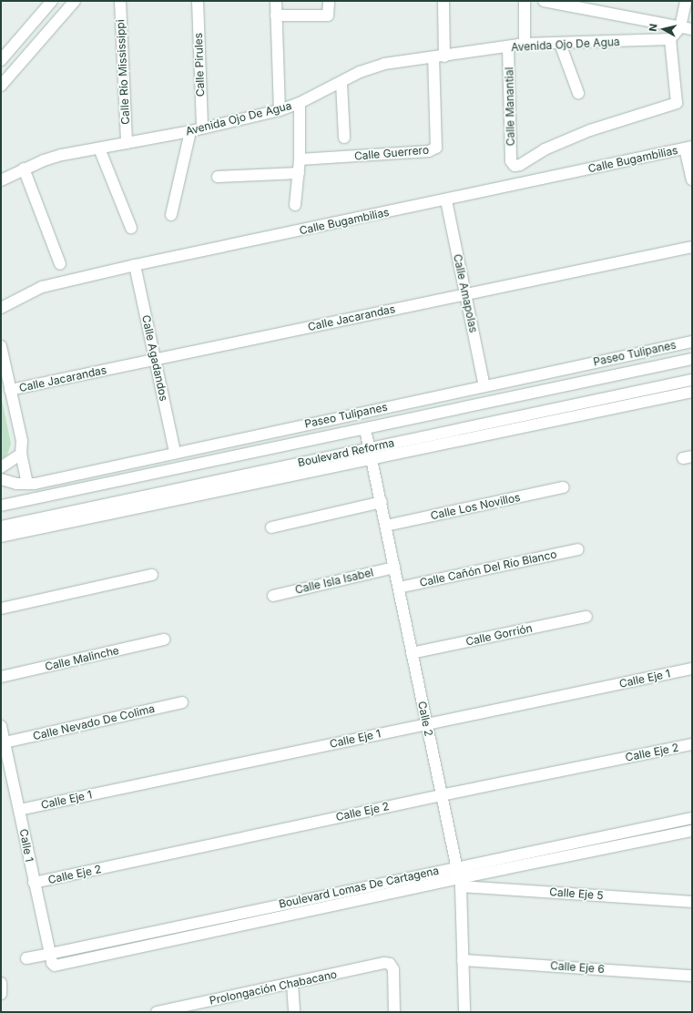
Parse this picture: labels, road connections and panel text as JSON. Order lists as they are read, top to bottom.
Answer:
{
  "streets": {
    "street": [
      "Avenida Ojo De Agua",
      "Calle Pirules",
      "Calle Río Mississippi",
      "Calle Manantial",
      "Calle Guerrero",
      "Calle Bugambilias",
      "Calle Amapolas",
      "Calle Jacarandas",
      "Paseo Tulipanes",
      "Calle Agadandos",
      "Boulevard Reforma",
      "Calle Los Novillos",
      "Calle Cañón Del Río Blanco",
      "Calle Isla Isabel",
      "Calle Gorrión",
      "Calle Malinche",
      "Calle Eje 1",
      "Calle 2",
      "Calle Nevado De Colima",
      "Calle Eje 2",
      "Calle 1",
      "Boulevard Lomas De Cartagena",
      "Calle Eje 5",
      "Calle Eje 6",
      "Prolongación Chabacano"
    ]
  },
  "crossings": [
    ["Avenida Ojo De Agua", "Calle Pirules"],
    ["Avenida Ojo De Agua", "Calle Río Mississippi"],
    ["Avenida Ojo De Agua", "Calle Manantial"],
    ["Avenida Ojo De Agua", "Calle Guerrero"],
    ["Calle Bugambilias", "Calle Amapolas"],
    ["Calle Bugambilias", "Calle Agadandos"],
    ["Calle Amapolas", "Calle Jacarandas"],
    ["Calle Amapolas", "Paseo Tulipanes"],
    ["Calle Jacarandas", "Calle Agadandos"],
    ["Paseo Tulipanes", "Calle Agadandos"],
    ["Boulevard Reforma", "Calle 2"],
    ["Calle Los Novillos", "Calle 2"],
    ["Calle Cañón Del Río Blanco", "Calle 2"],
    ["Calle Isla Isabel", "Calle 2"],
    ["Calle Gorrión", "Calle 2"],
    ["Calle Eje 1", "Calle 2"],
    ["Calle Eje 1", "Calle 1"],
    ["Calle 2", "Calle Eje 2"],
    ["Calle 2", "Boulevard Lomas De Cartagena"],
    ["Calle 2", "Calle Eje 5"],
    ["Calle 2", "Calle Eje 6"],
    ["Calle Nevado De Colima", "Calle 1"],
    ["Calle Eje 2", "Calle 1"],
    ["Calle 1", "Boulevard Lomas De Cartagena"],
    ["Boulevard Lomas De Cartagena", "Calle Eje 5"]
  ],
  "north": "left"
}
